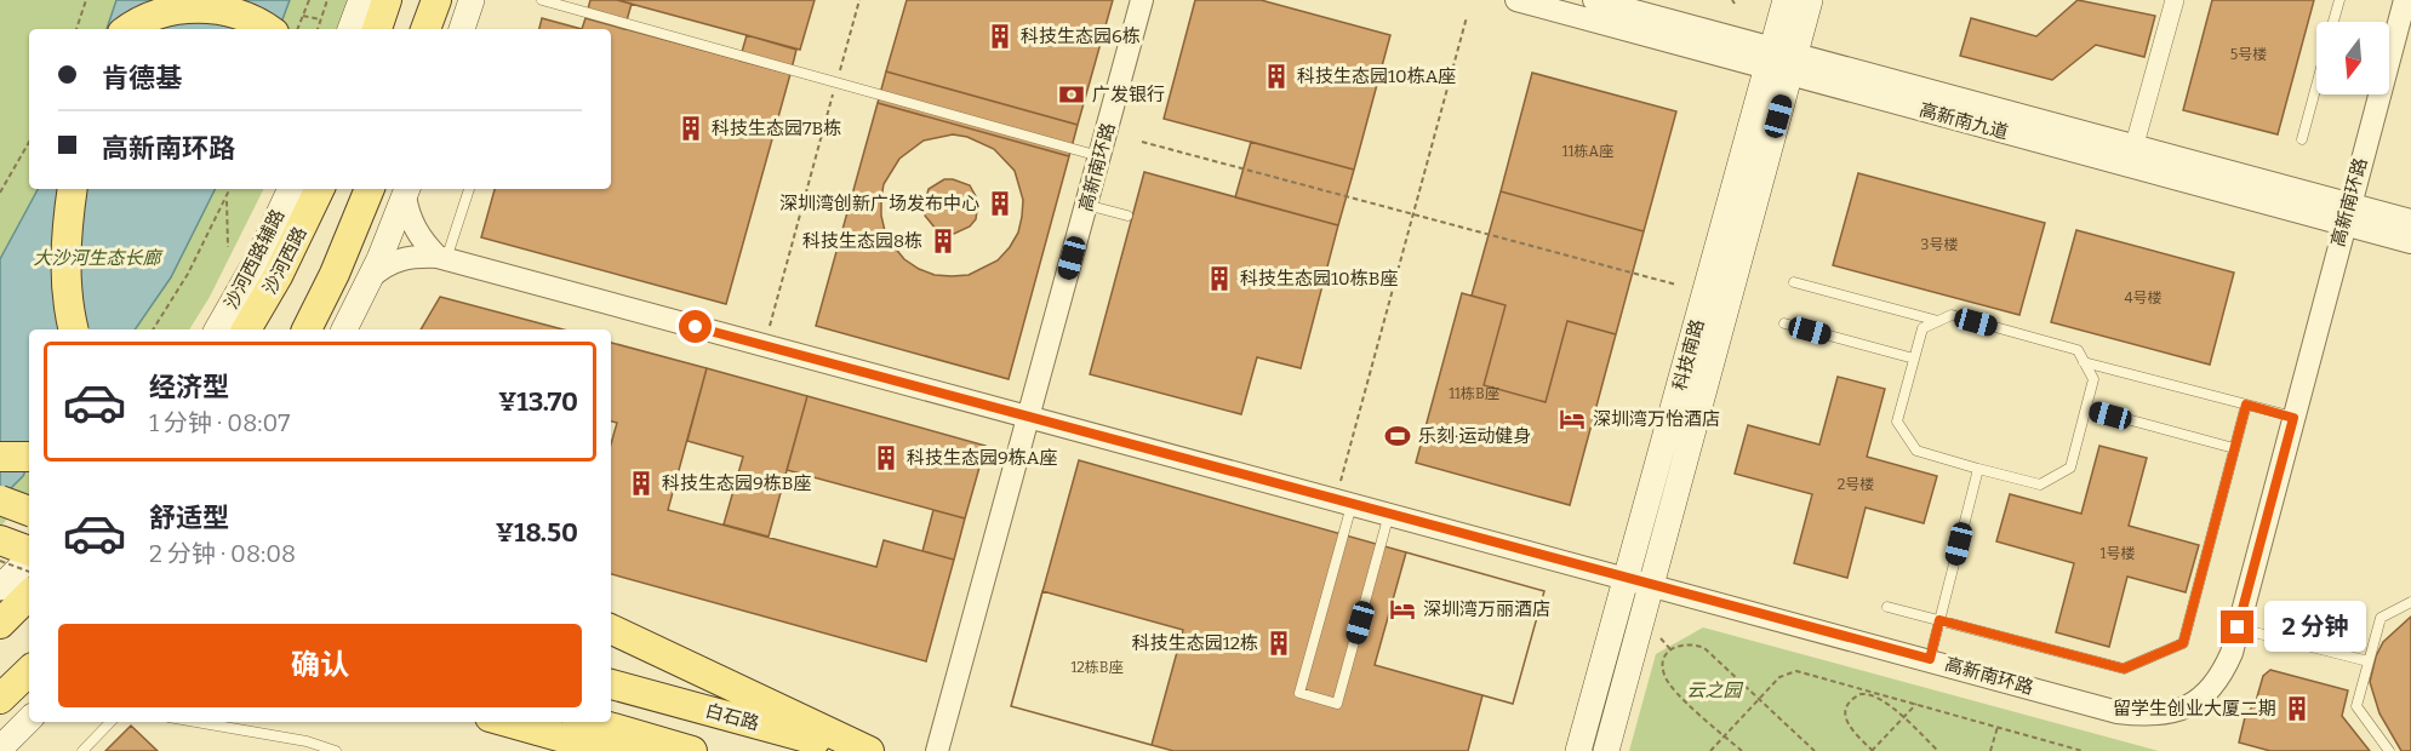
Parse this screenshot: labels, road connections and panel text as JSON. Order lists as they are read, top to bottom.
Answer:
{
  "streets": {
    "main road": [
      "沙河西路辅路",
      "沙河西路",
      "科技南路",
      "白石路"
    ],
    "street": ["高新南九道", "高新南环路"]
  },
  "crossings": [
    ["高新南九道", "高新南环路"],
    ["高新南九道", "科技南路"],
    ["高新南环路", "科技南路"]
  ],
  "parks": ["大沙河生态长廊", "云之园"],
  "places": {
    "building": [
      "科技生态园6栋",
      "科技生态园10栋A座",
      "科技生态园7B栋",
      "深圳湾创新广场发布中心",
      "科技生态园8栋",
      "科技生态园10栋B座",
      "科技生态园9栋A座",
      "科技生态园9栋B座",
      "科技生态园12栋",
      "留学生创业大厦二期"
    ],
    "bank": ["广发银行"],
    "hotel": ["深圳湾万怡酒店", "深圳湾万丽酒店"],
    "sports": ["乐刻·运动健身"]
  },
  "house_numbers": [
    "5号楼",
    "11栋A座",
    "3号楼",
    "4号楼",
    "11栋B座",
    "2号楼",
    "1号楼",
    "12栋B座"
  ],
  "north": "bottom",
  "page": {
    "banner": ["肯德基", "高新南环路"],
    "list": [
      {
        "name": "经济型",
        "note": "1 分钟 · 08:07",
        "value": "¥13.70"
      },
      {
        "name": "舒适型",
        "note": "2 分钟 · 08:08",
        "value": "¥18.50"
      }
    ],
    "bubble": "2 分钟",
    "buttons": "确认"
  }
}
